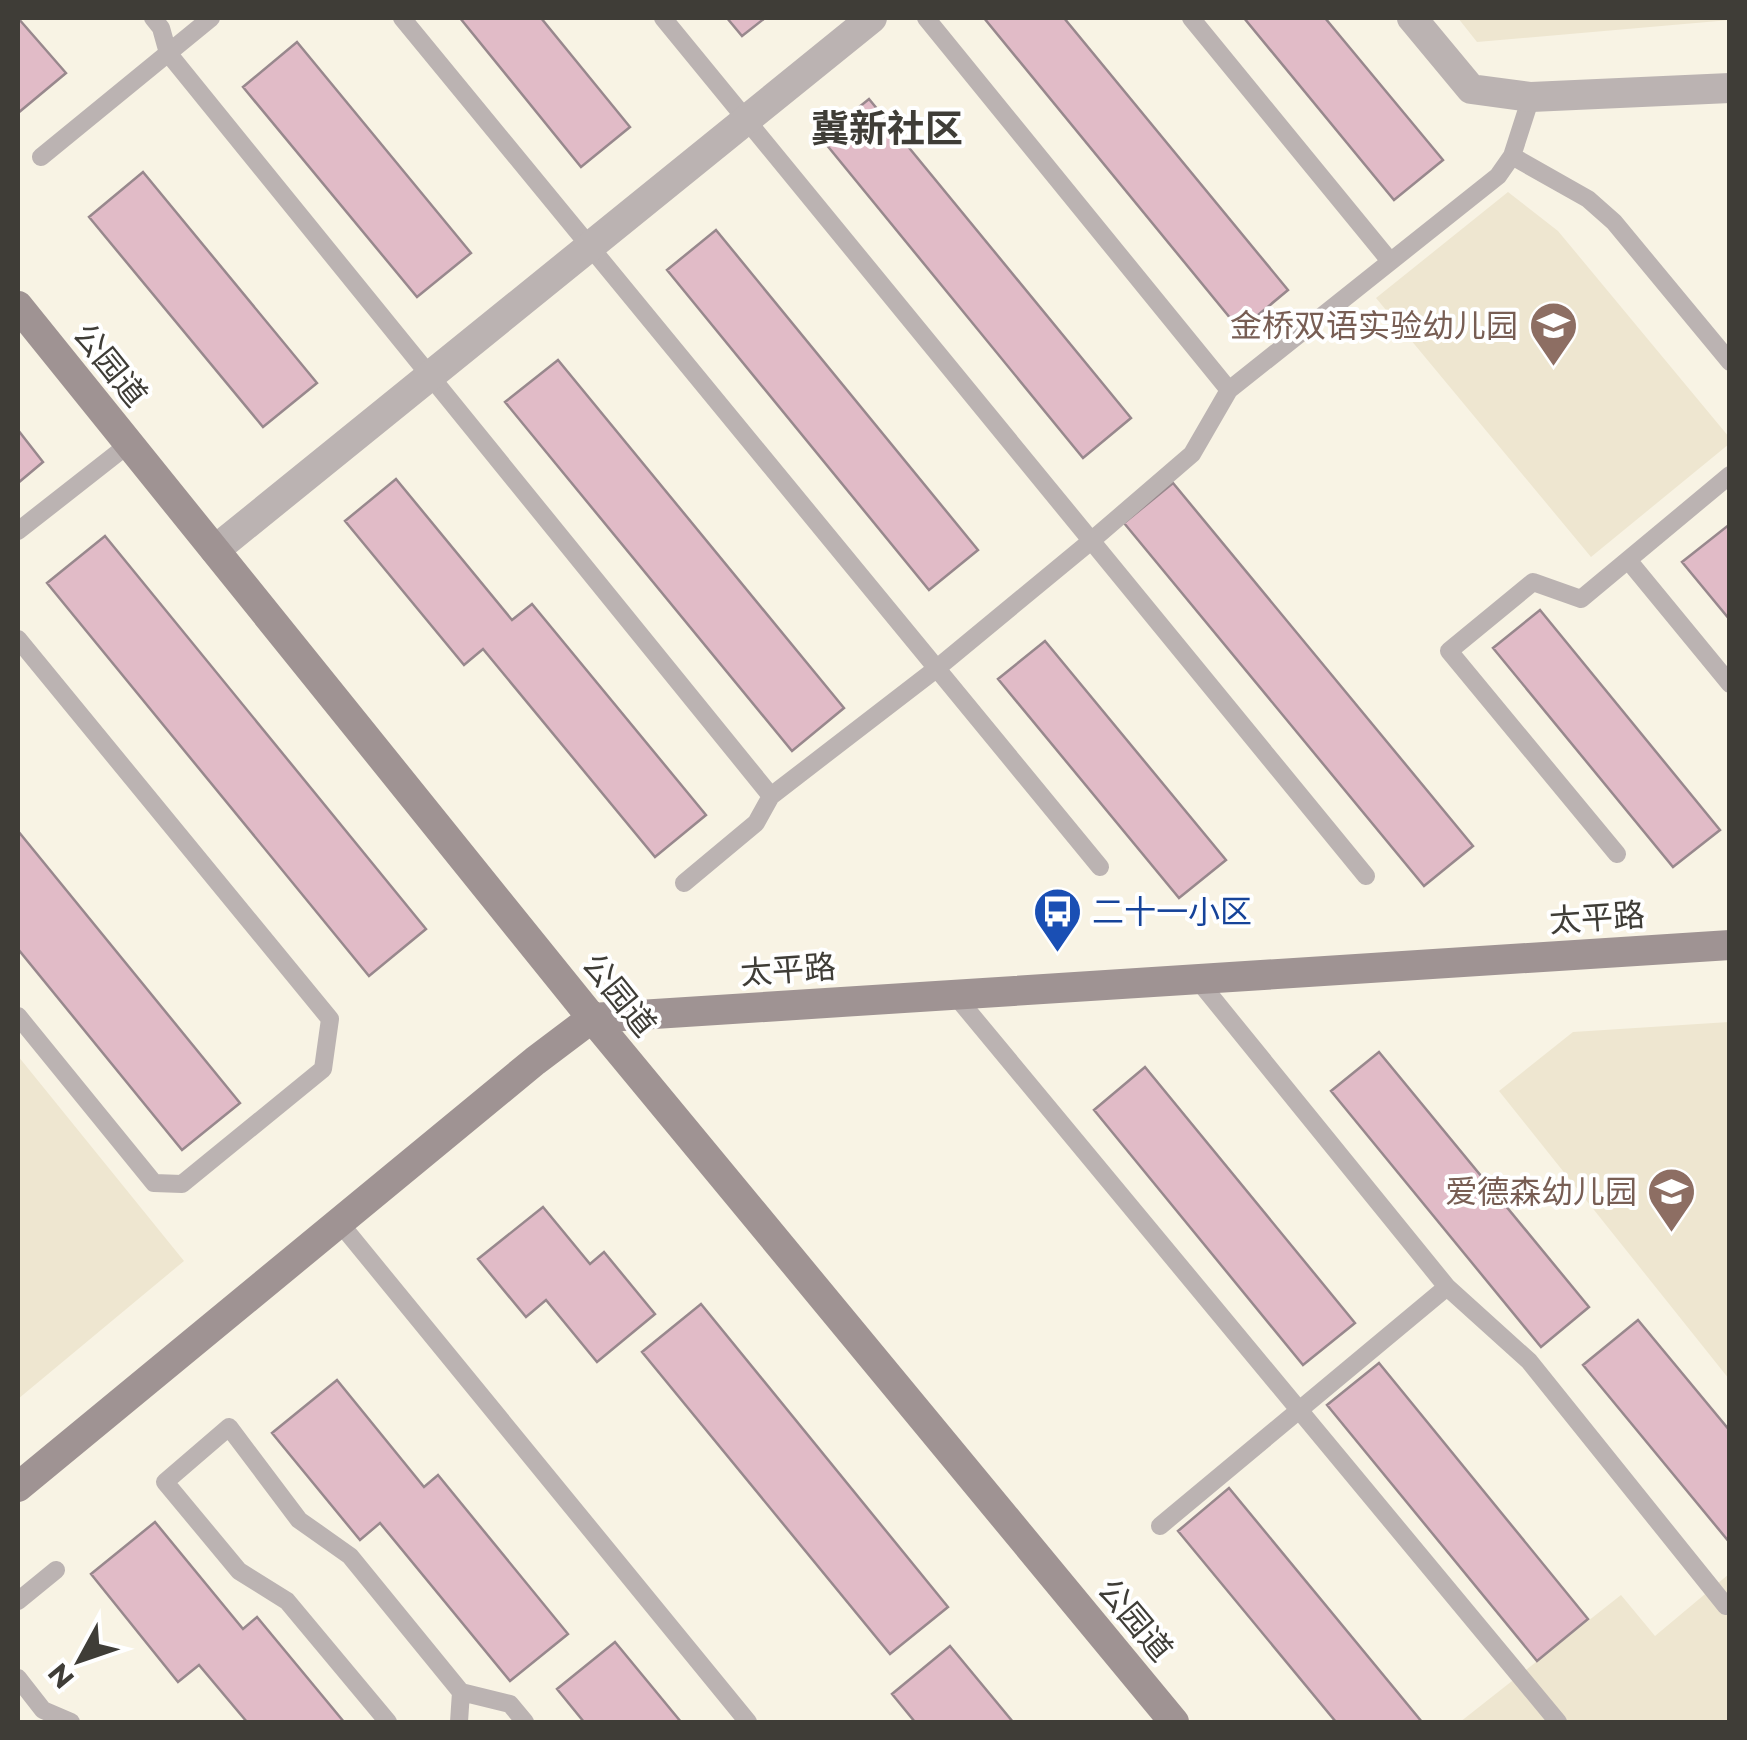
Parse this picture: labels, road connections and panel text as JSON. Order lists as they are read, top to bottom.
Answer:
{
  "streets": {
    "street": ["公园道", "太平路"]
  },
  "crossings": [
    ["公园道", "太平路"]
  ],
  "districts": ["冀新社区"],
  "places": {
    "school or university": ["金桥双语实验幼儿园", "爱德森幼儿园"],
    "bus stop": ["二十一小区"]
  },
  "north": "bottom left"
}
